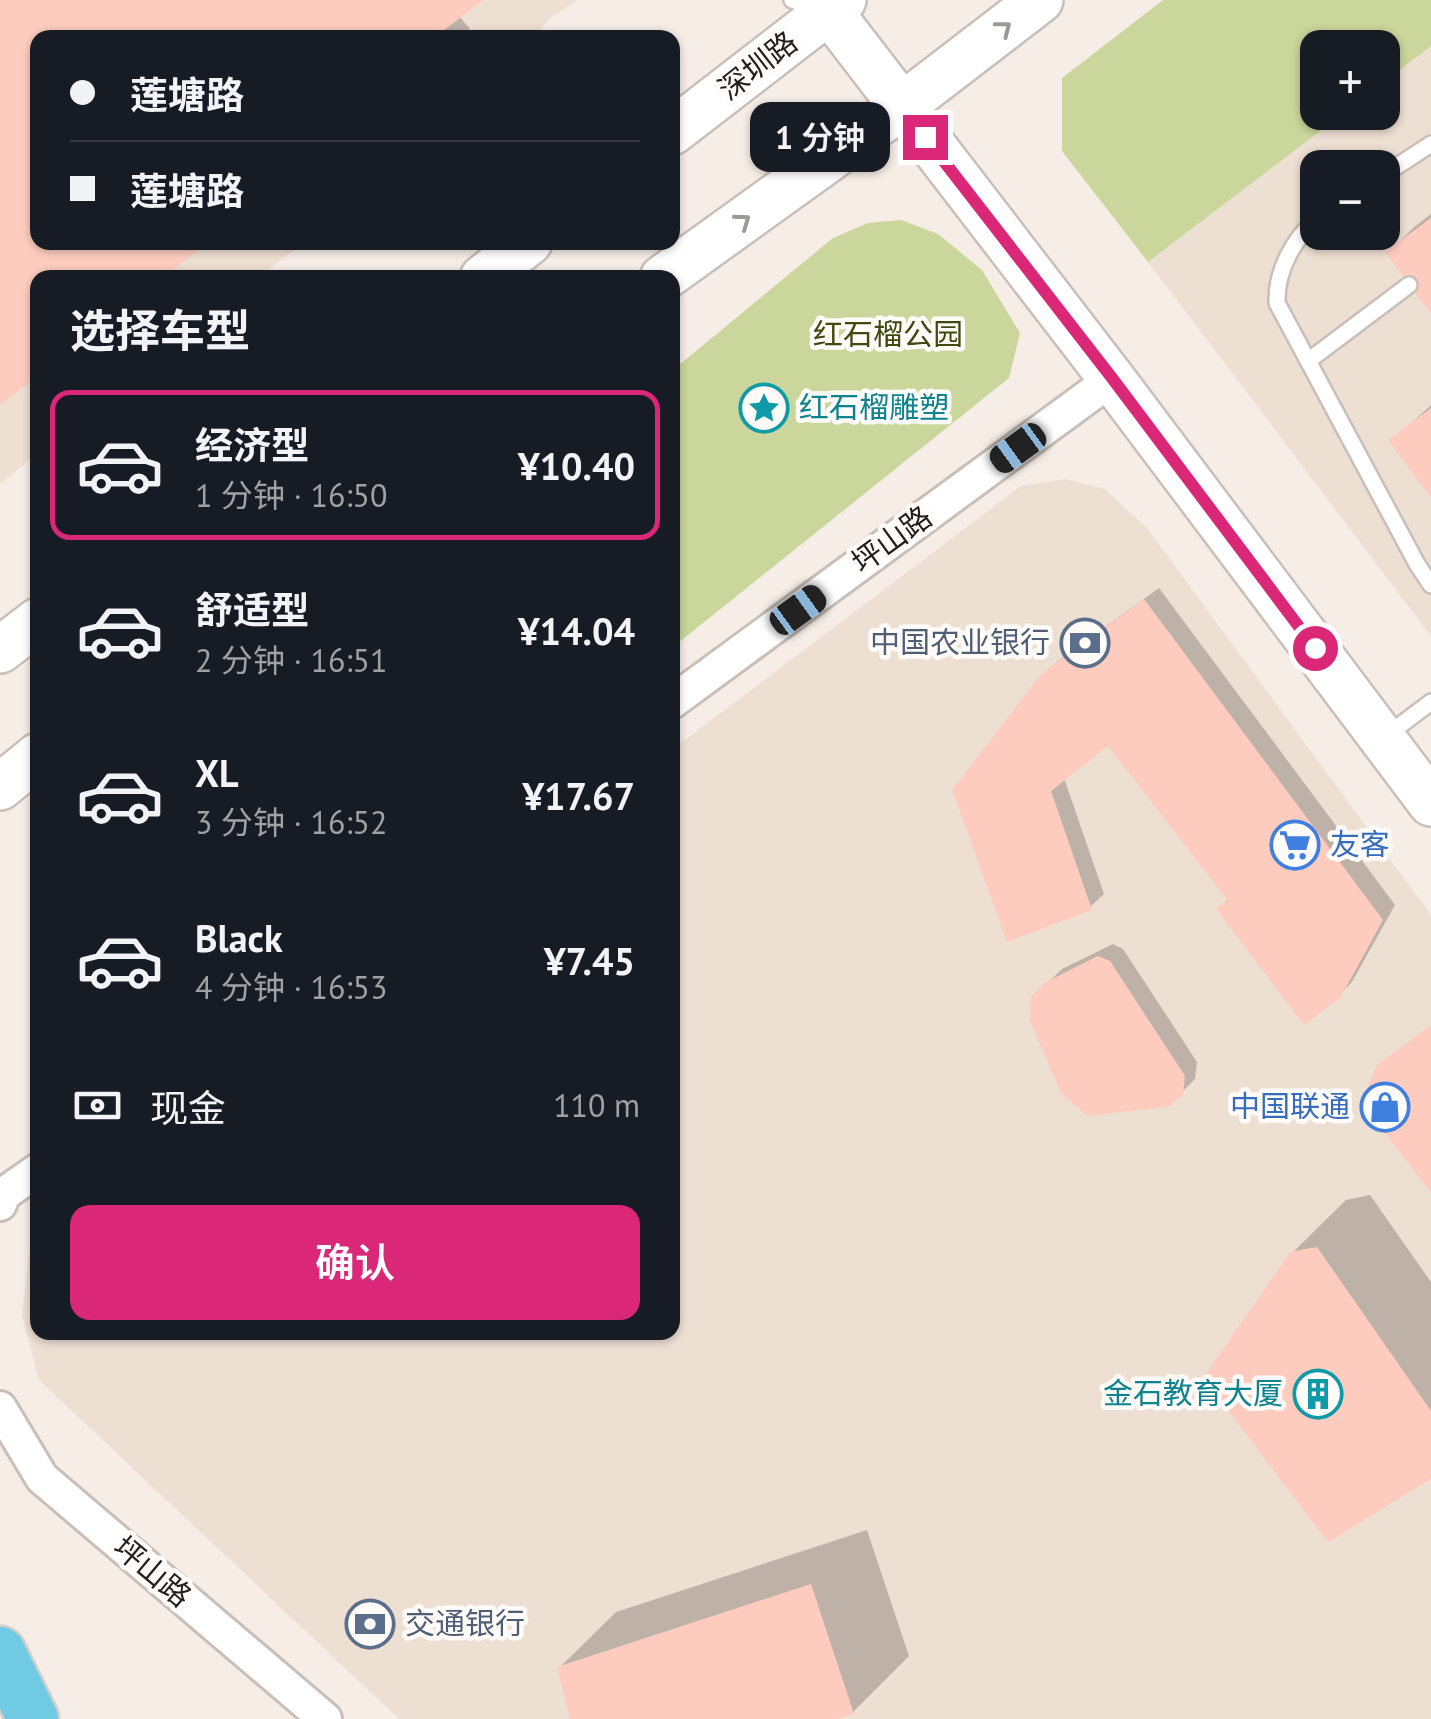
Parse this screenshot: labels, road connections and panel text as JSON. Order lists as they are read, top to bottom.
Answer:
{
  "streets": {
    "street": ["深圳路", "坪山路"]
  },
  "parks": ["红石榴公园"],
  "places": {
    "place": ["红石榴雕塑"],
    "bank": ["中国农业银行", "交通银行"],
    "supermarket": ["友客"],
    "shop": ["中国联通"],
    "building": ["金石教育大厦"]
  },
  "page": {
    "map_buttons": ["+", "−"],
    "banner": ["莲塘路", "莲塘路"],
    "bubble": "1 分钟",
    "heading": "选择车型",
    "list": [
      {
        "name": "经济型",
        "note": "1 分钟 · 16:50",
        "value": "¥10.40"
      },
      {
        "name": "舒适型",
        "note": "2 分钟 · 16:51",
        "value": "¥14.04"
      },
      {
        "name": "XL",
        "note": "3 分钟 · 16:52",
        "value": "¥17.67"
      },
      {
        "name": "Black",
        "note": "4 分钟 · 16:53",
        "value": "¥7.45"
      }
    ],
    "pay": ["现金", "110 m"],
    "buttons": "确认"
  }
}
